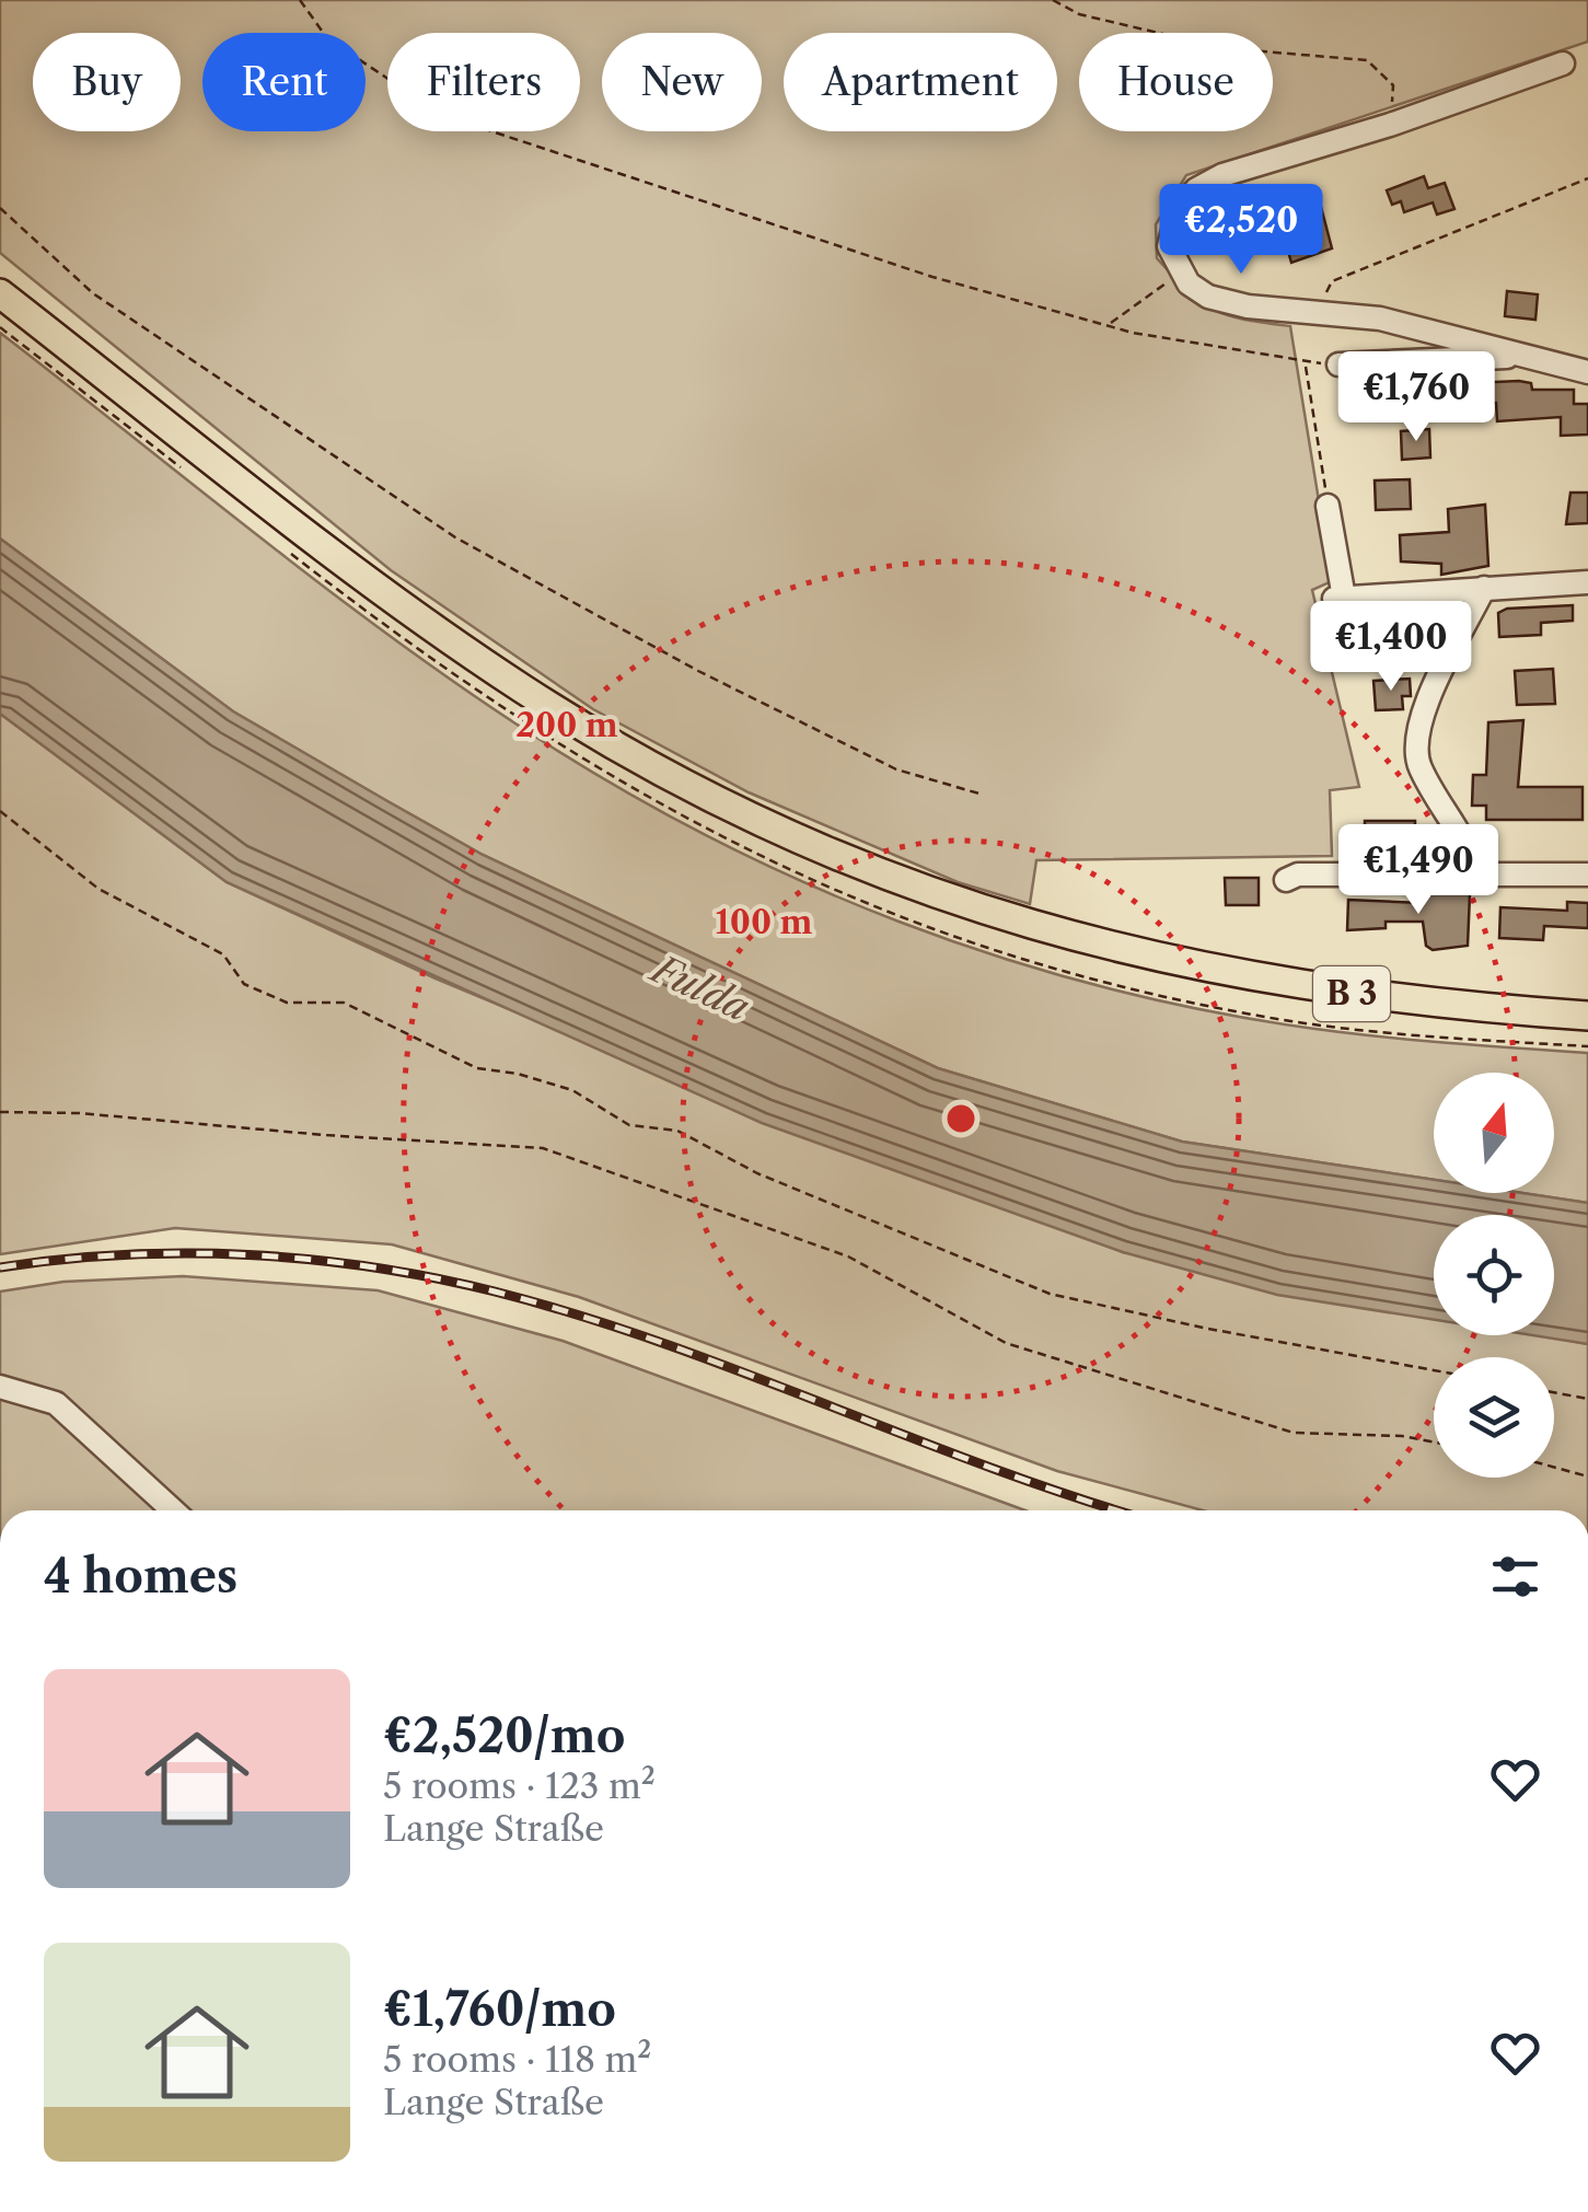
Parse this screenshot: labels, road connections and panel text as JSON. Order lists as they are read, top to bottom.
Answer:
{
  "streets": {
    "main road": ["B 3"]
  },
  "water": ["Fulda"],
  "north": "top",
  "page": {
    "chip": [
      "Buy",
      "Rent",
      "Filters",
      "New",
      "Apartment",
      "House"
    ],
    "price": [
      "€2,520",
      "€1,760",
      "€1,400",
      "€1,490"
    ],
    "heading": "4 homes",
    "list": [
      {
        "name": "€2,520/mo",
        "note": "5 rooms · 123 m² · Lange Straße"
      },
      {
        "name": "€1,760/mo",
        "note": "5 rooms · 118 m² · Lange Straße"
      }
    ]
  },
  "rings": ["200 m", "100 m"]
}
